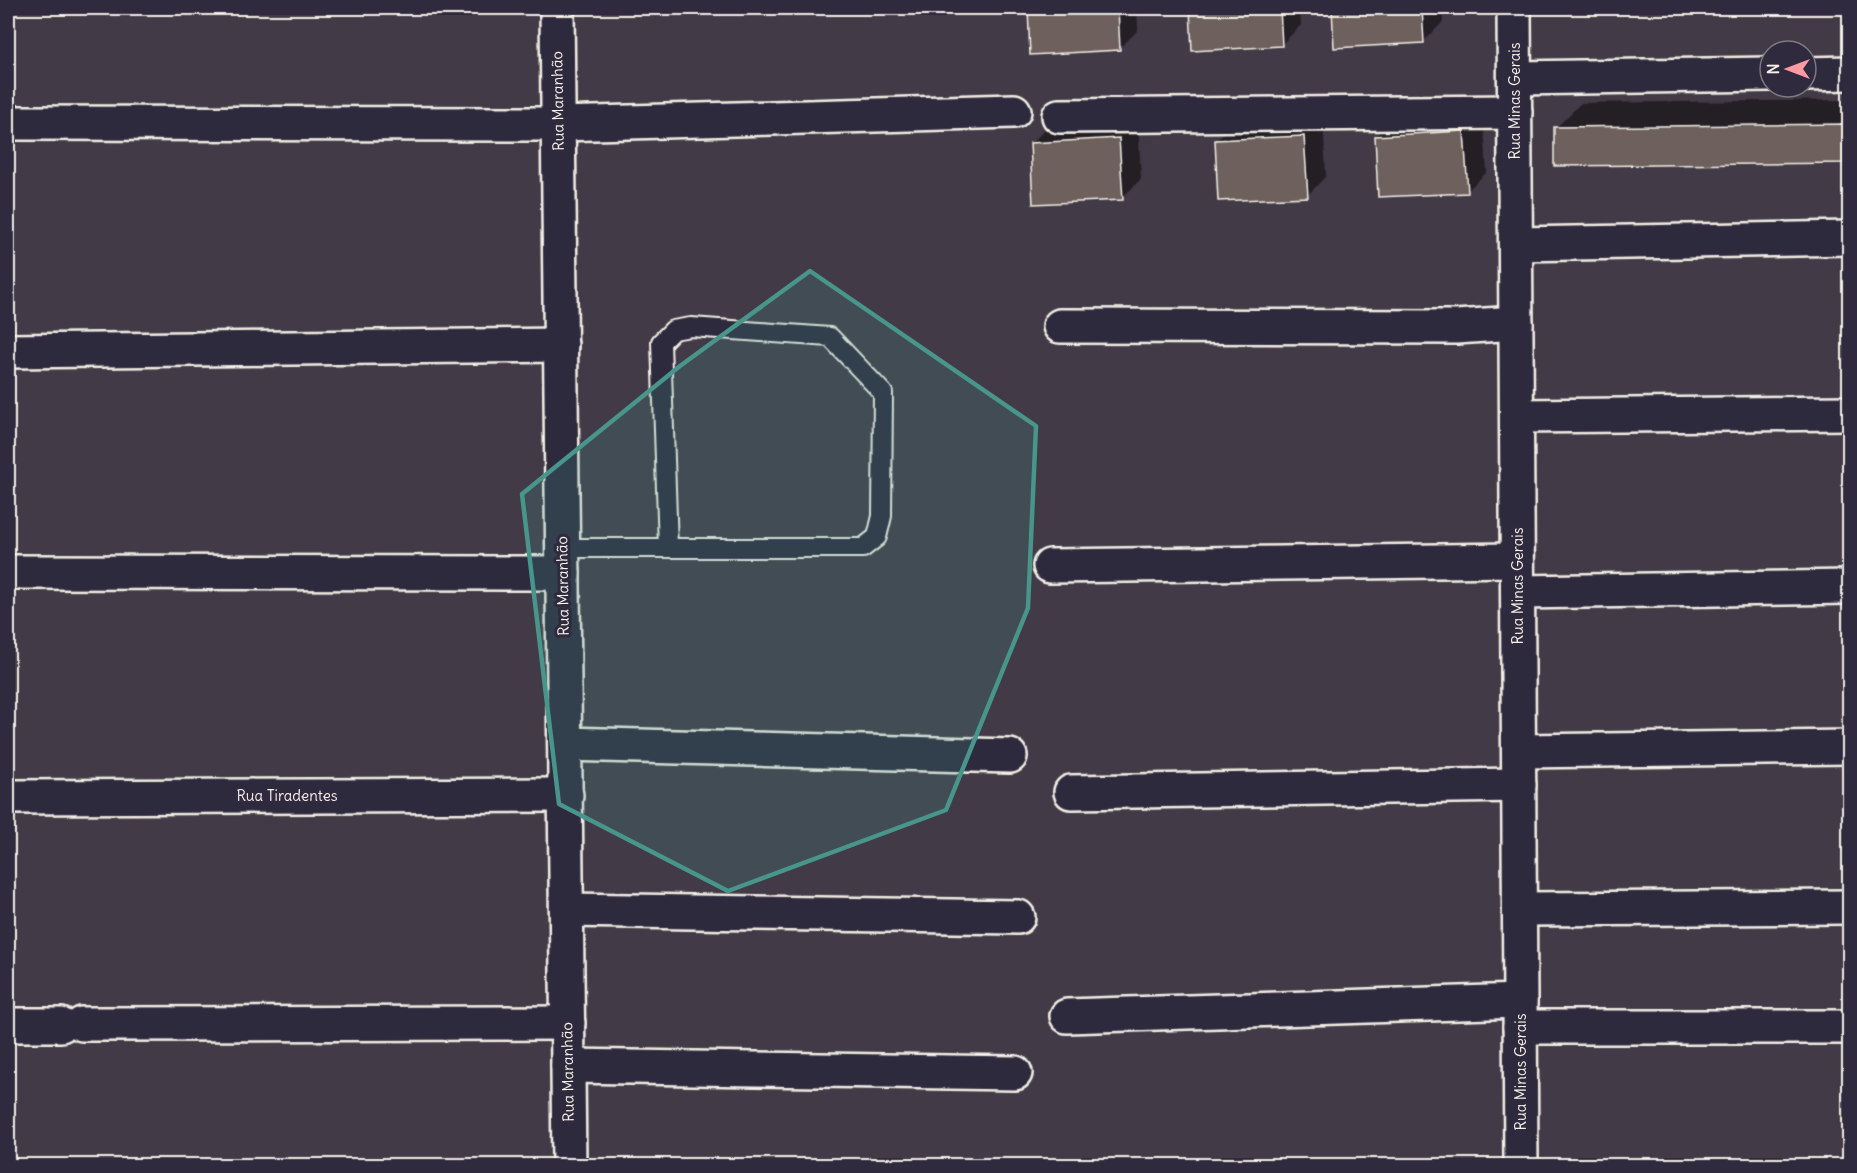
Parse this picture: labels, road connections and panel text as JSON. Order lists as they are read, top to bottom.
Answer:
{
  "streets": {
    "street": ["Rua Maranhão", "Rua Minas Gerais", "Rua Tiradentes"]
  },
  "crossings": [
    ["Rua Maranhão", "Rua Tiradentes"]
  ],
  "north": "left"
}
